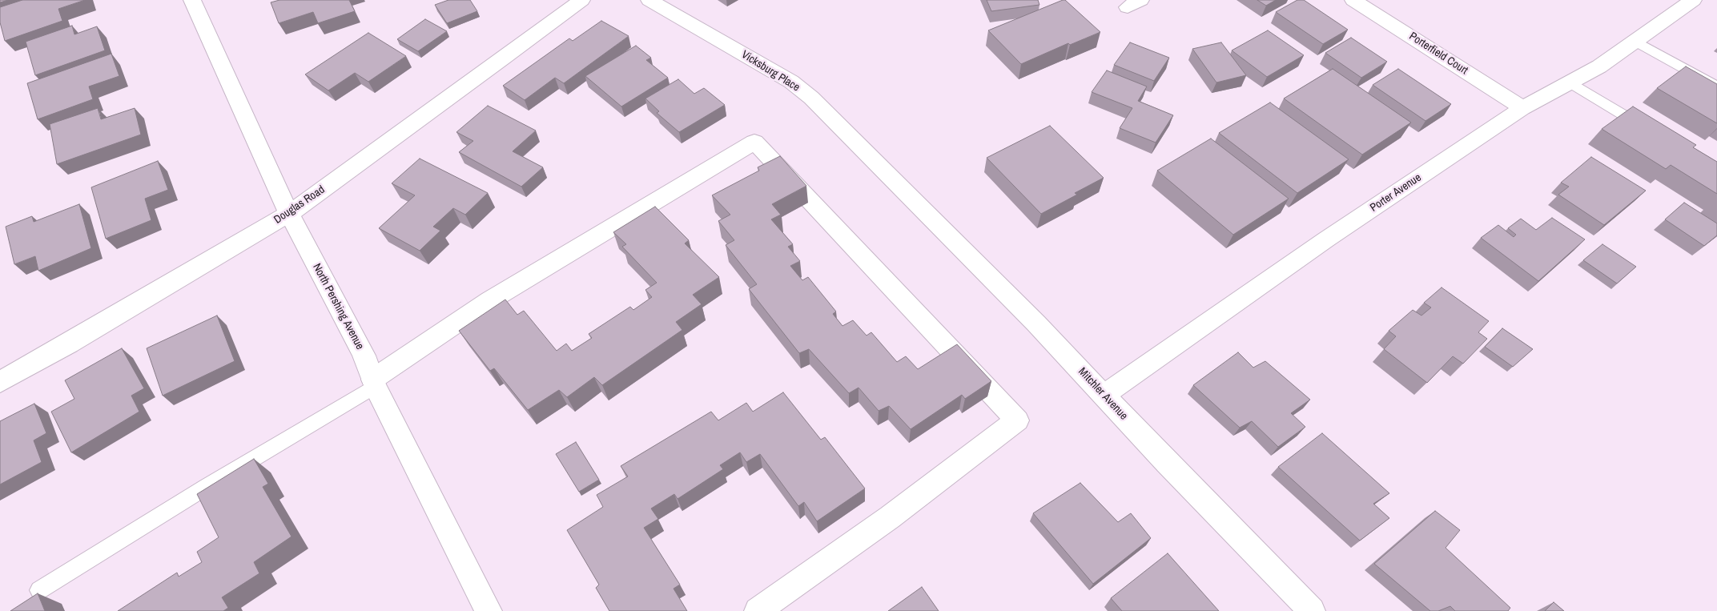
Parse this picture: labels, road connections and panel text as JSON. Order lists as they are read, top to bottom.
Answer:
{
  "streets": {
    "street": [
      "Porterfield Court",
      "Vicksburg Place",
      "Porter Avenue",
      "Douglas Road",
      "North Pershing Avenue",
      "Mitchler Avenue"
    ]
  },
  "crossings": [
    ["Porterfield Court", "Porter Avenue"],
    ["Vicksburg Place", "Mitchler Avenue"],
    ["Porter Avenue", "Mitchler Avenue"],
    ["Douglas Road", "North Pershing Avenue"]
  ]
}
